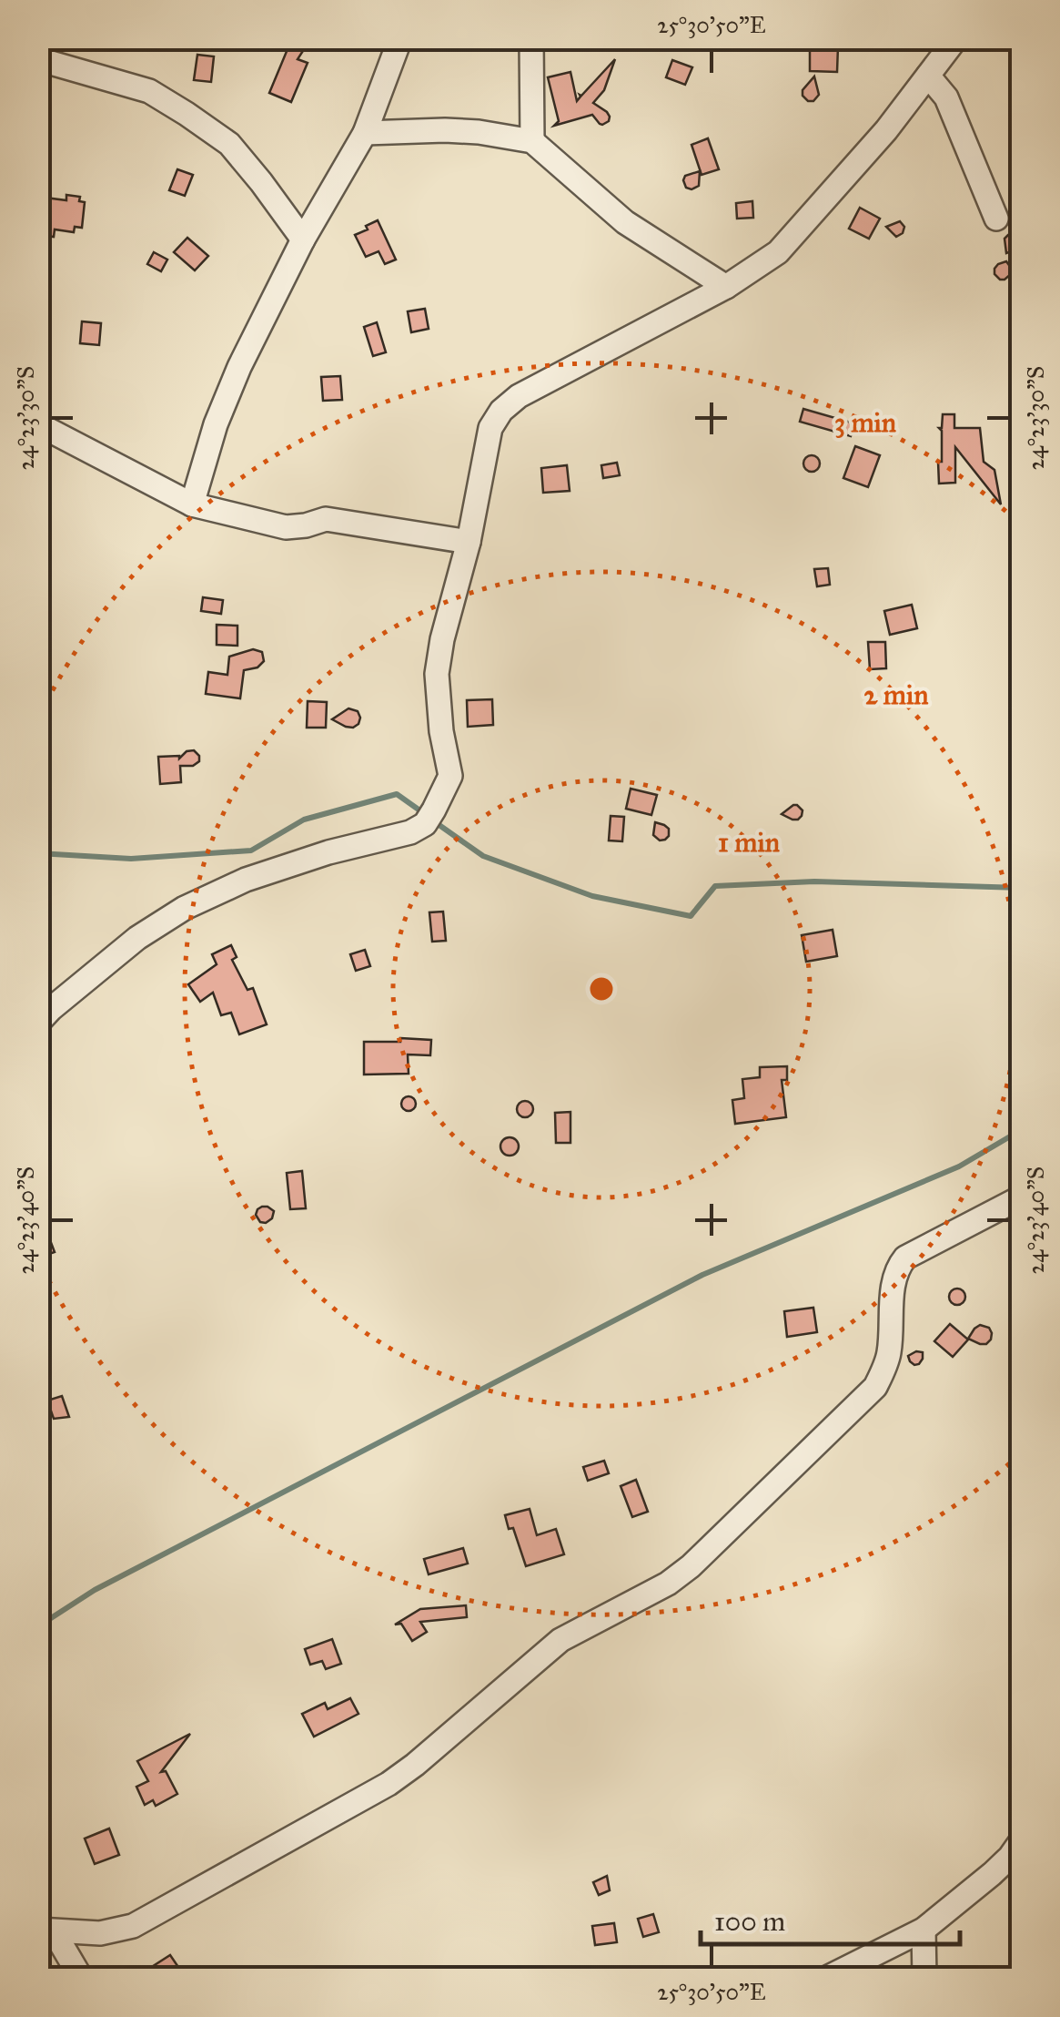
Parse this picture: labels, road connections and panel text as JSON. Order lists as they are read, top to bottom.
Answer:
{
  "scale_bar": "100 m",
  "coordinates": ["25°30'50\"E", "24°23'30\"S", "24°23'40\"S"],
  "rings": ["3 min", "2 min", "1 min"]
}
